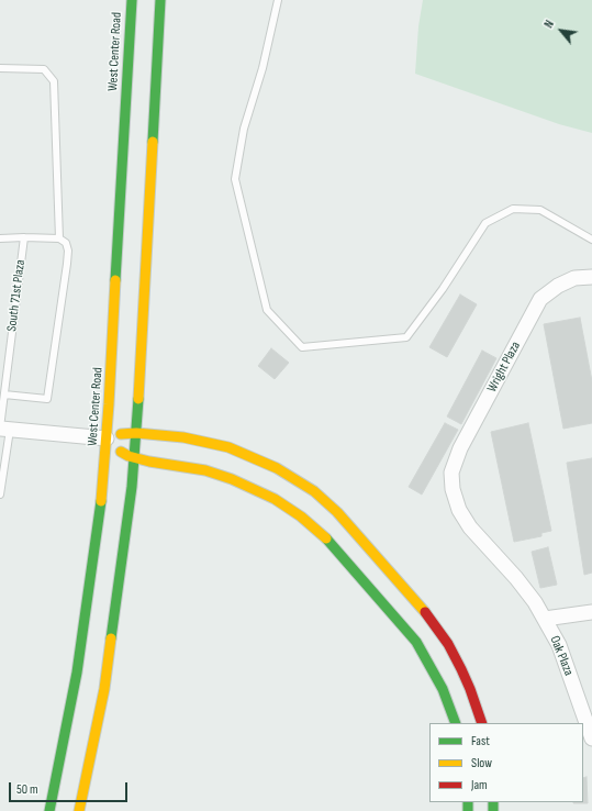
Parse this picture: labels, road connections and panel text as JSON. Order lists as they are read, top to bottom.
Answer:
{
  "streets": {
    "main road": ["West Center Road"],
    "street": ["Wright Plaza", "Oak Plaza"],
    "lane": ["South 71st Plaza"]
  },
  "crossings": [
    ["Wright Plaza", "Oak Plaza"]
  ],
  "legend": ["Fast", "Slow", "Jam"],
  "scale_bar": "50 m",
  "north": "top left"
}
